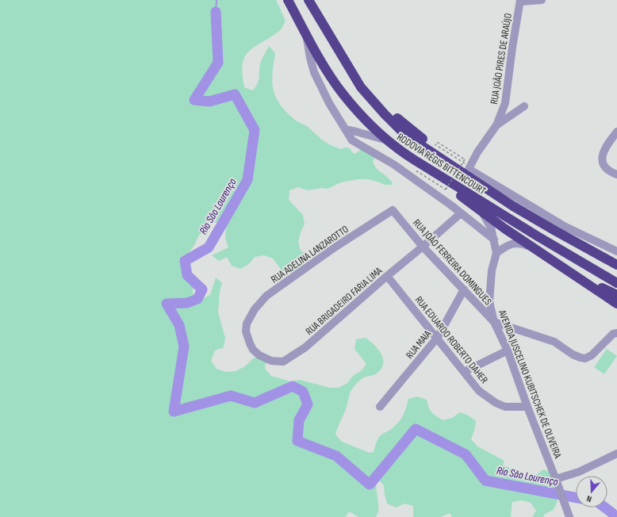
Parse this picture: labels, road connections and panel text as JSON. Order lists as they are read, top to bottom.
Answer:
{
  "streets": {
    "highway": ["RODOVIA RÉGIS BITTENCOURT"],
    "street": [
      "RUA JOÃO PIRES DE ARAÚJO",
      "RUA ADELINA LANZAROTTO",
      "RUA JOÃO FERREIRA DOMINGUES",
      "RUA BRIGADEIRO FARIA LIMA",
      "RUA EDUARDO ROBERTO DAHER",
      "RUA MAIA",
      "AVENIDA JUSCELINO KUBITSCHEK DE OLIVEIRA"
    ]
  },
  "crossings": [
    ["RUA ADELINA LANZAROTTO", "RUA JOÃO FERREIRA DOMINGUES"],
    ["RUA ADELINA LANZAROTTO", "RUA BRIGADEIRO FARIA LIMA"],
    ["RUA JOÃO FERREIRA DOMINGUES", "RUA BRIGADEIRO FARIA LIMA"],
    ["RUA JOÃO FERREIRA DOMINGUES", "RUA MAIA"],
    ["RUA JOÃO FERREIRA DOMINGUES", "AVENIDA JUSCELINO KUBITSCHEK DE OLIVEIRA"],
    ["RUA BRIGADEIRO FARIA LIMA", "RUA EDUARDO ROBERTO DAHER"],
    ["RUA EDUARDO ROBERTO DAHER", "RUA MAIA"],
    ["RUA EDUARDO ROBERTO DAHER", "AVENIDA JUSCELINO KUBITSCHEK DE OLIVEIRA"]
  ],
  "water": ["Rio São Lourenço"],
  "north": "bottom"
}
